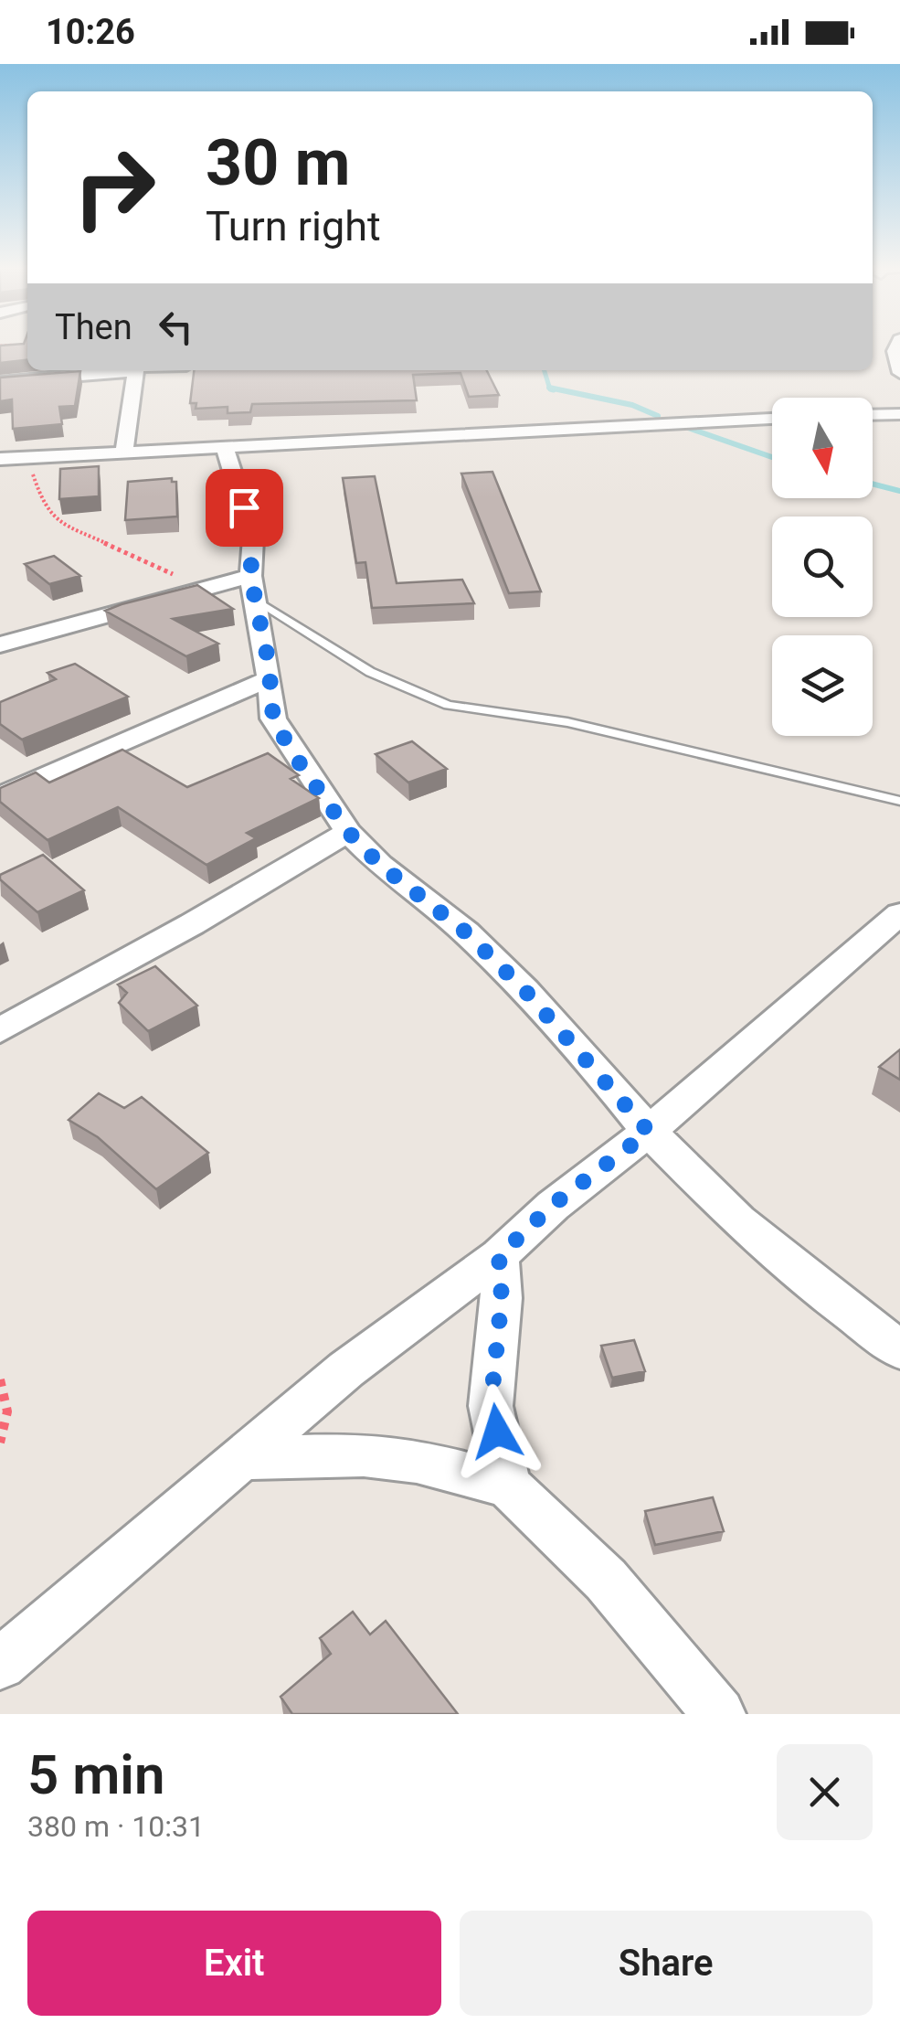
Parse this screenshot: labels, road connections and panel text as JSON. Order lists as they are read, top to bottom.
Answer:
{
  "north": "bottom",
  "page": {
    "status": "10:26",
    "turn": ["30 m", "Turn right"],
    "then": "Then",
    "heading": ["5 min", "380 m · 10:31"],
    "buttons": ["Exit", "Share"]
  }
}
